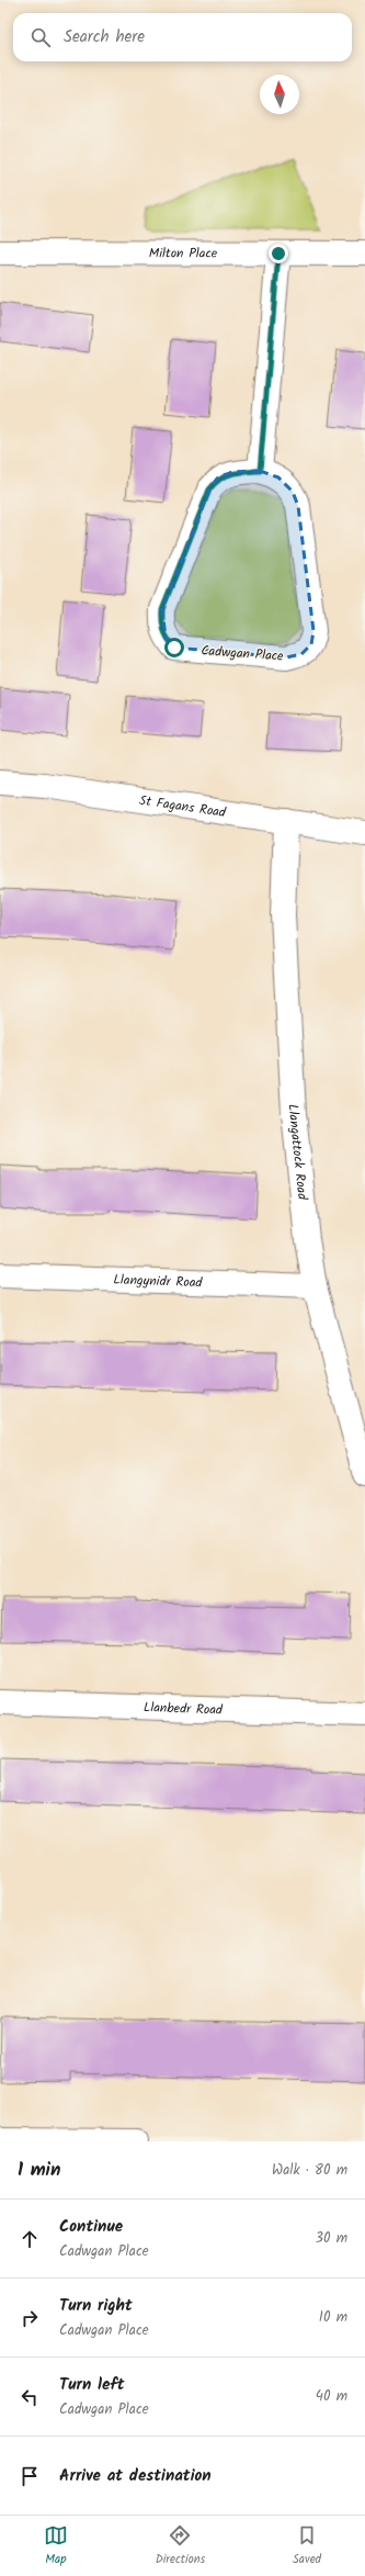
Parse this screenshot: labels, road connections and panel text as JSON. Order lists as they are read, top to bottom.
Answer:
{
  "streets": {
    "street": [
      "Milton Place",
      "Cadwgan Place",
      "St Fagans Road",
      "Llangattock Road",
      "Llangynidr Road",
      "Llanbedr Road"
    ]
  },
  "crossings": [
    ["St Fagans Road", "Llangattock Road"],
    ["Llangattock Road", "Llangynidr Road"]
  ],
  "north": "top",
  "page": {
    "search": "Search here",
    "heading": ["1 min", "Walk · 80 m"],
    "list": [
      ["Continue", "Cadwgan Place", "30 m"],
      ["Turn right", "Cadwgan Place", "10 m"],
      ["Turn left", "Cadwgan Place", "40 m"],
      "Arrive at destination"
    ],
    "nav": ["Map", "Directions", "Saved"]
  }
}
